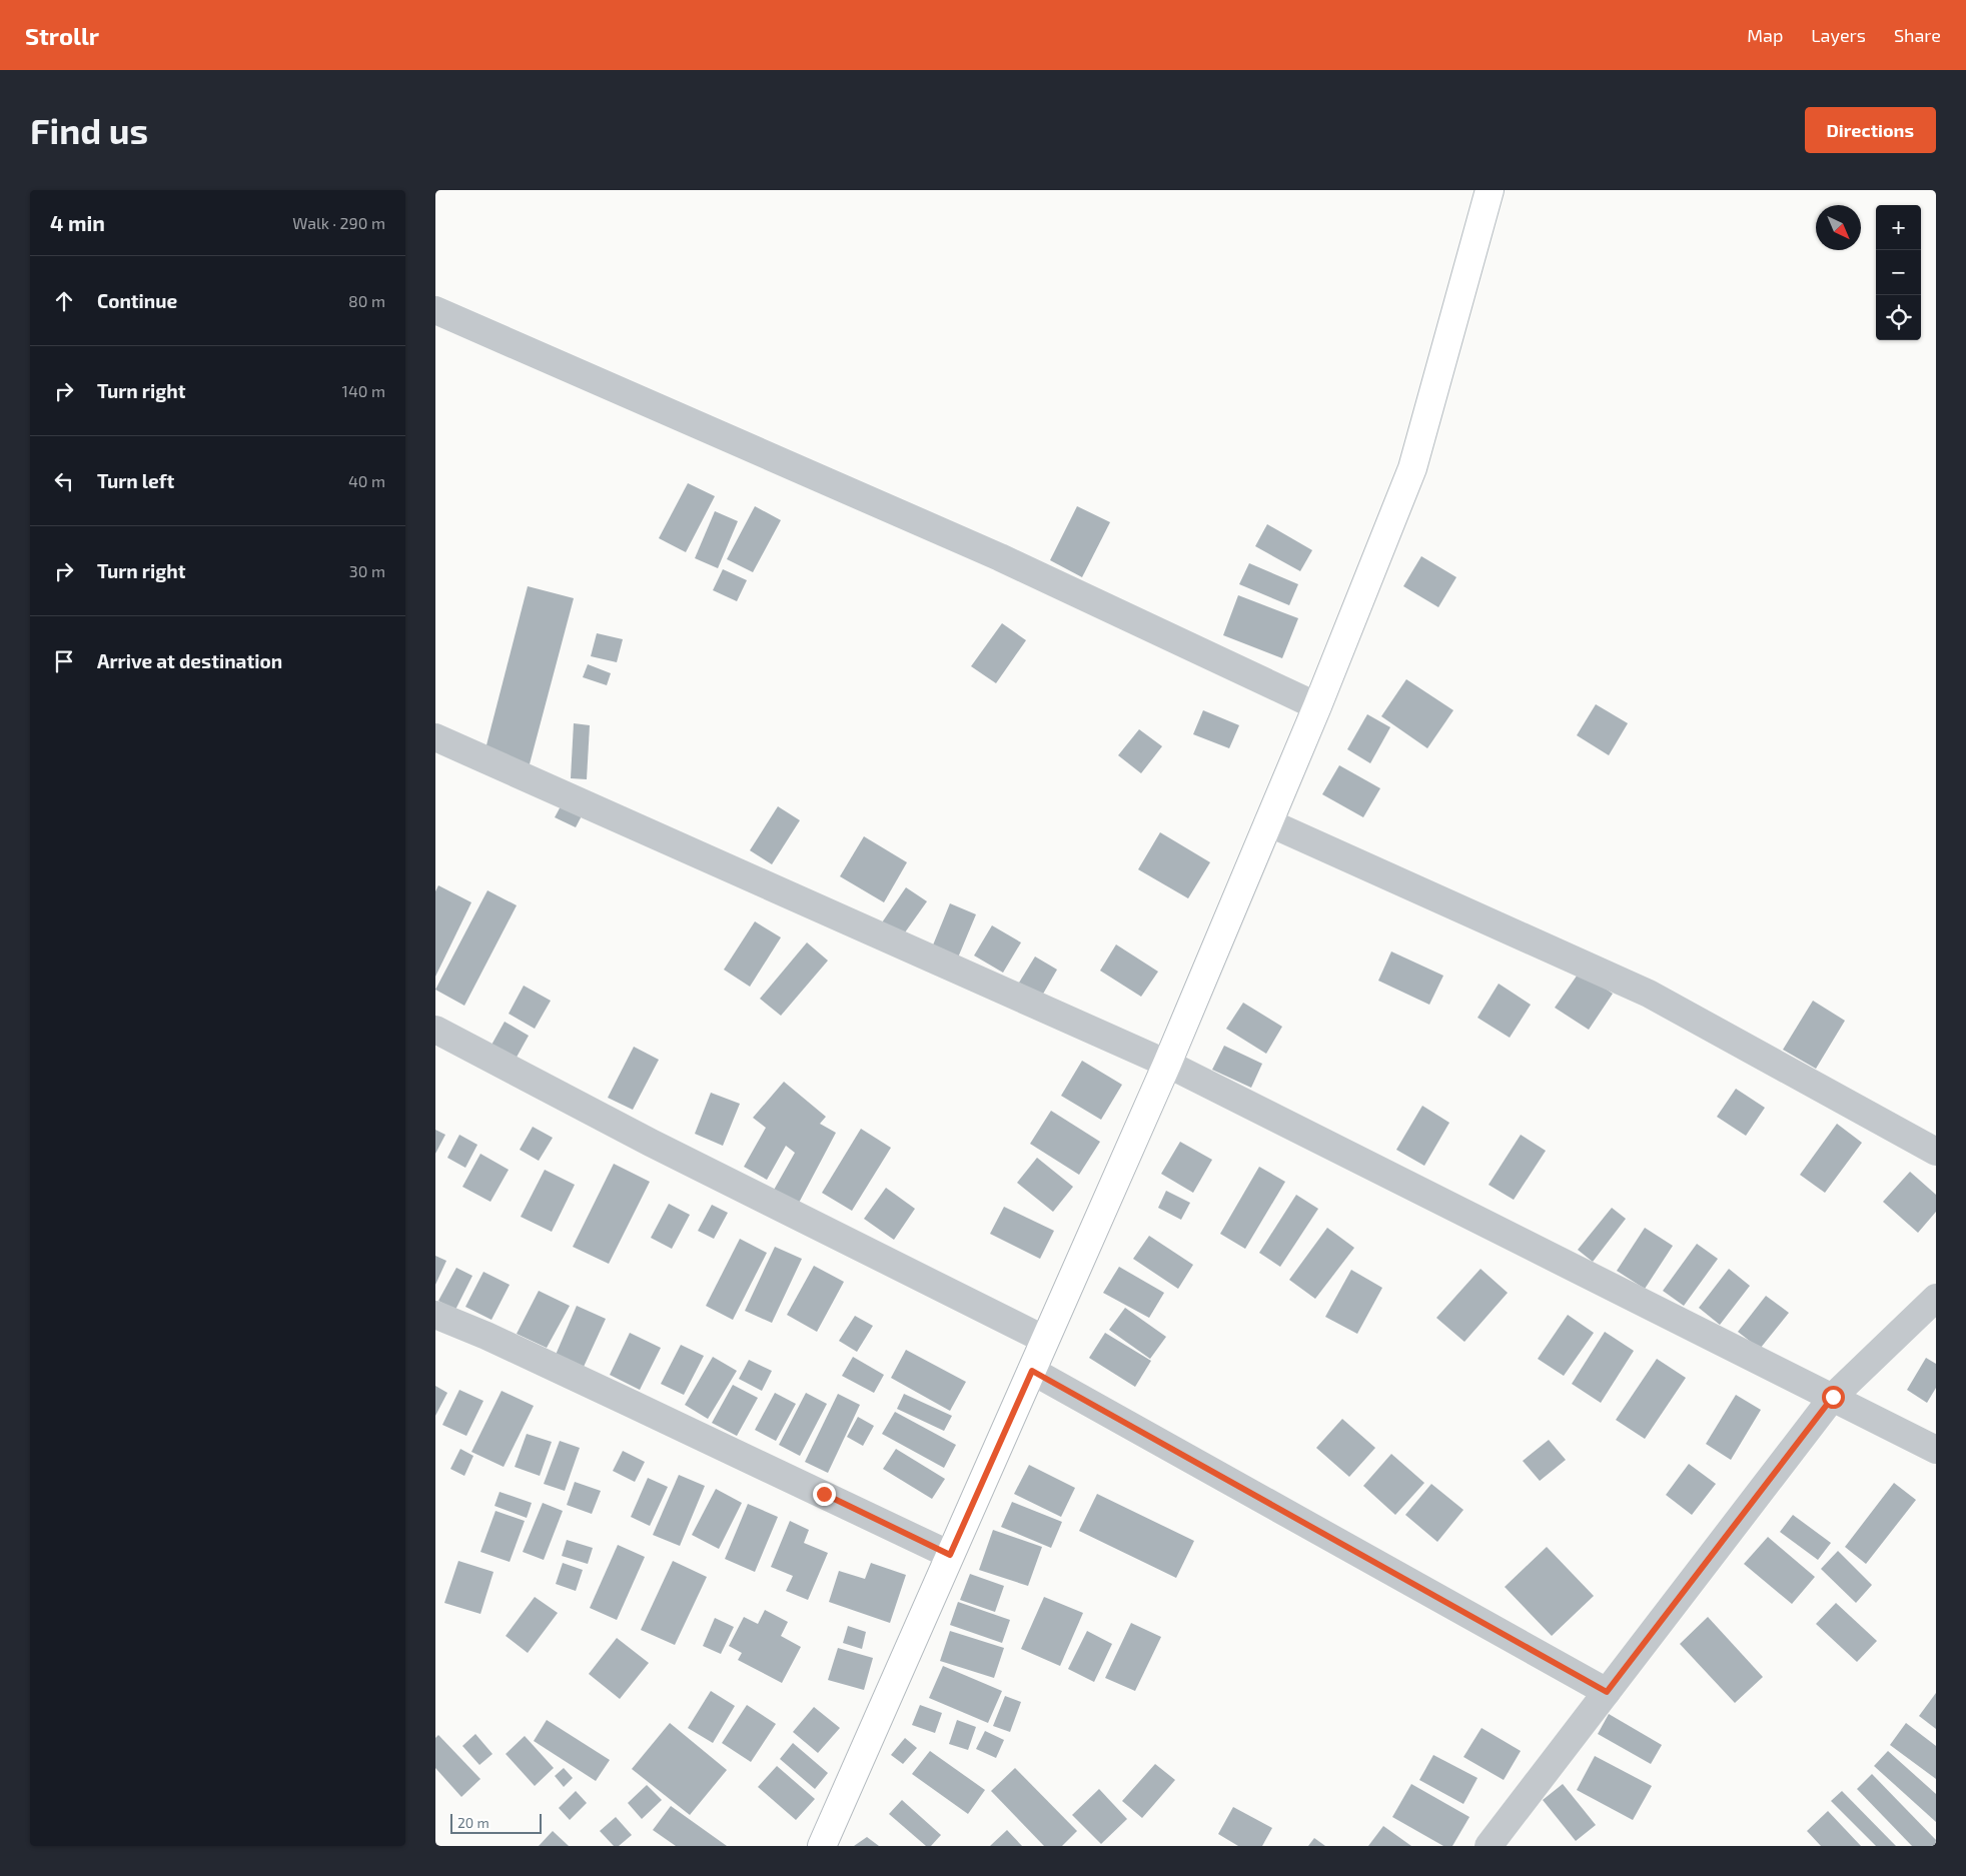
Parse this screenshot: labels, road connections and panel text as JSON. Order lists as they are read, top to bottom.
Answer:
{
  "scale_bar": "20 m",
  "north": "bottom right",
  "page": {
    "header": "Strollr",
    "nav": ["Map", "Layers", "Share"],
    "buttons": "Directions",
    "title": "Find us",
    "heading": ["4 min", "Walk · 290 m"],
    "map_buttons": ["+", "−"],
    "list": [
      ["Continue", "80 m"],
      ["Turn right", "140 m"],
      ["Turn left", "40 m"],
      ["Turn right", "30 m"],
      "Arrive at destination"
    ],
    "scale": "20 m"
  }
}
